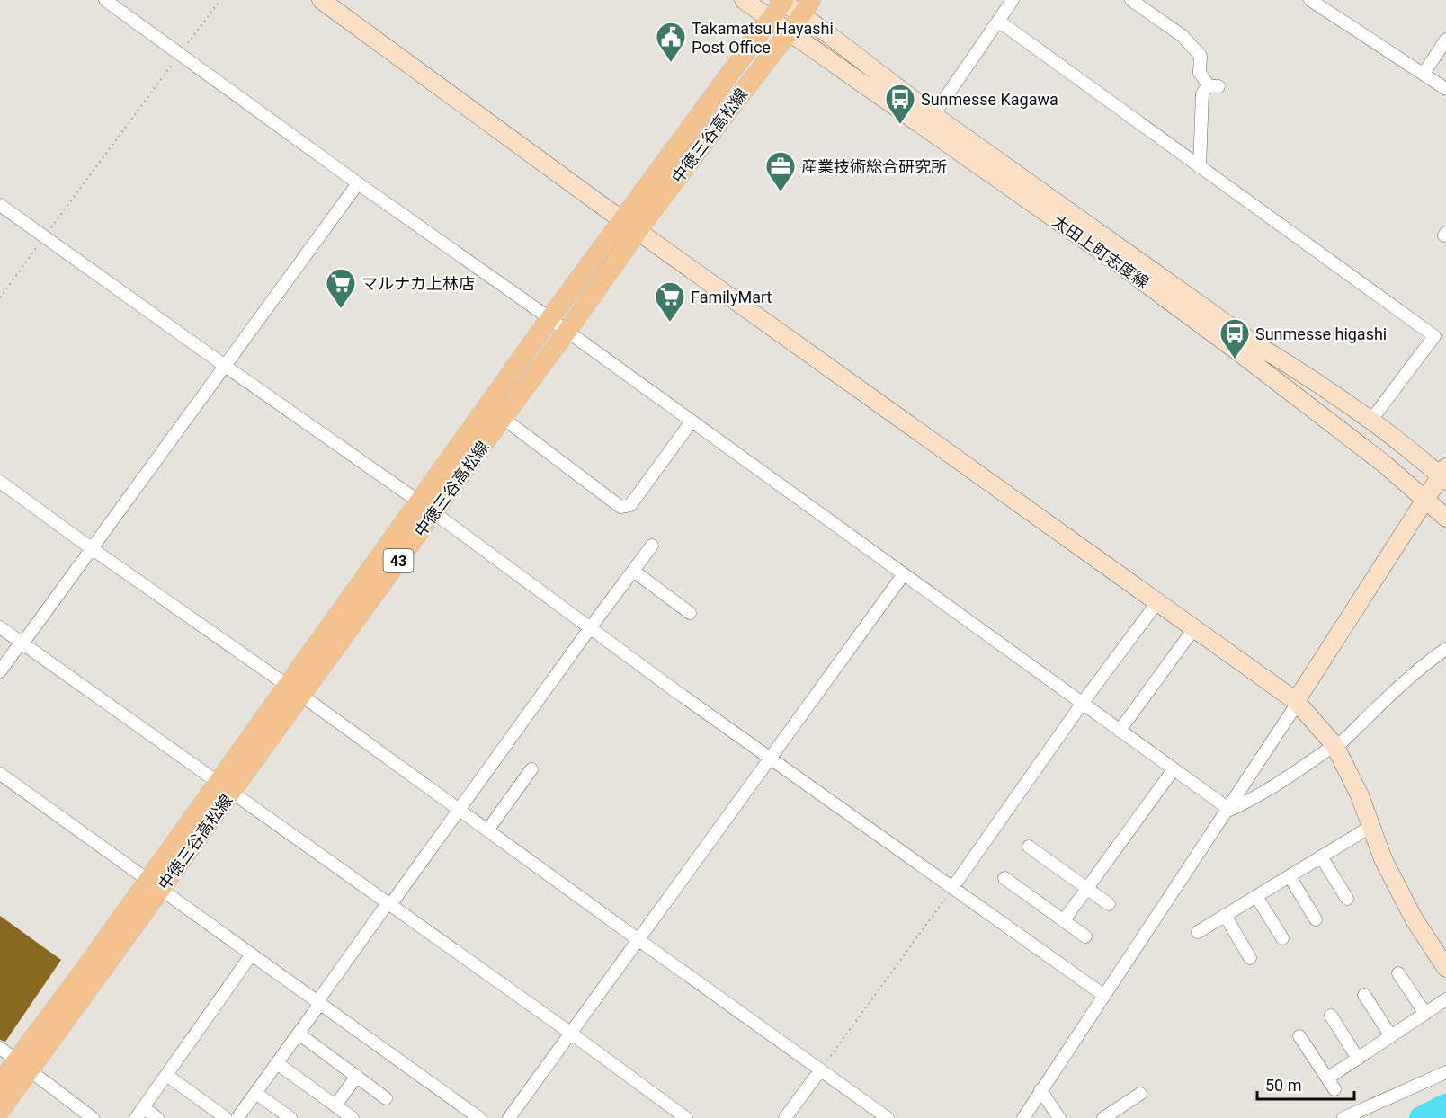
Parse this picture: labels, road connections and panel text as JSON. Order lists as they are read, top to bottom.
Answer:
{
  "streets": {
    "main road": ["中徳三谷高松線", "43"],
    "street": ["太田上町志度線"]
  },
  "crossings": [
    ["中徳三谷高松線", "太田上町志度線"]
  ],
  "places": {
    "public building": ["Takamatsu Hayashi Post Office"],
    "bus stop": ["Sunmesse Kagawa", "Sunmesse higashi"],
    "office": ["産業技術総合研究所"],
    "supermarket": ["マルナカ上林店", "FamilyMart"]
  },
  "scale_bar": "50 m"
}
